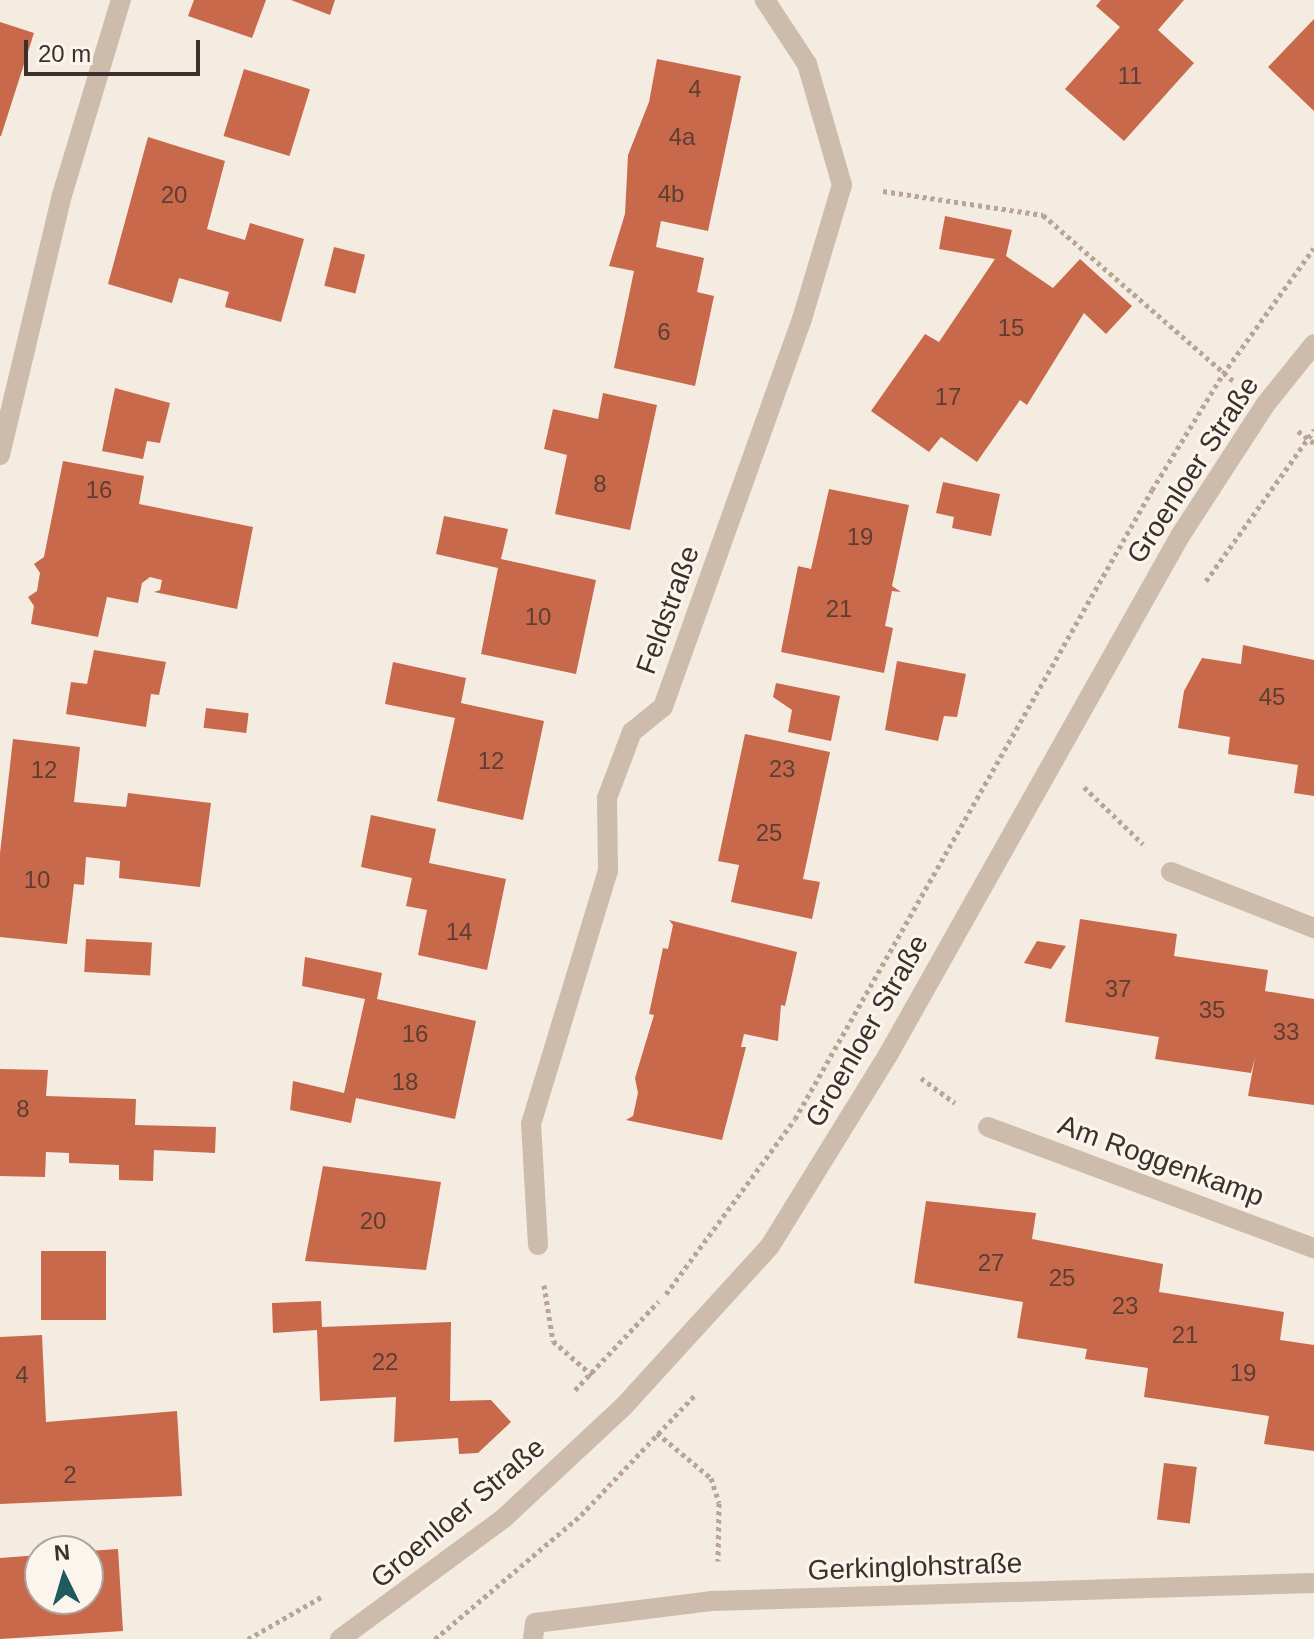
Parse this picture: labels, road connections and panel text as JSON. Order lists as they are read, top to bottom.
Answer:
{
  "streets": {
    "street": [
      "Groenloer Straße",
      "Feldstraße",
      "Am Roggenkamp",
      "Gerkinglohstraße"
    ]
  },
  "house_numbers": [
    "11",
    "4",
    "4a",
    "4b",
    "20",
    "15",
    "6",
    "17",
    "8",
    "16",
    "19",
    "21",
    "10",
    "45",
    "12",
    "23",
    "12",
    "25",
    "10",
    "14",
    "37",
    "35",
    "33",
    "16",
    "18",
    "8",
    "20",
    "27",
    "25",
    "23",
    "21",
    "22",
    "19",
    "4",
    "2"
  ],
  "scale_bar": "20 m",
  "north": "top"
}
